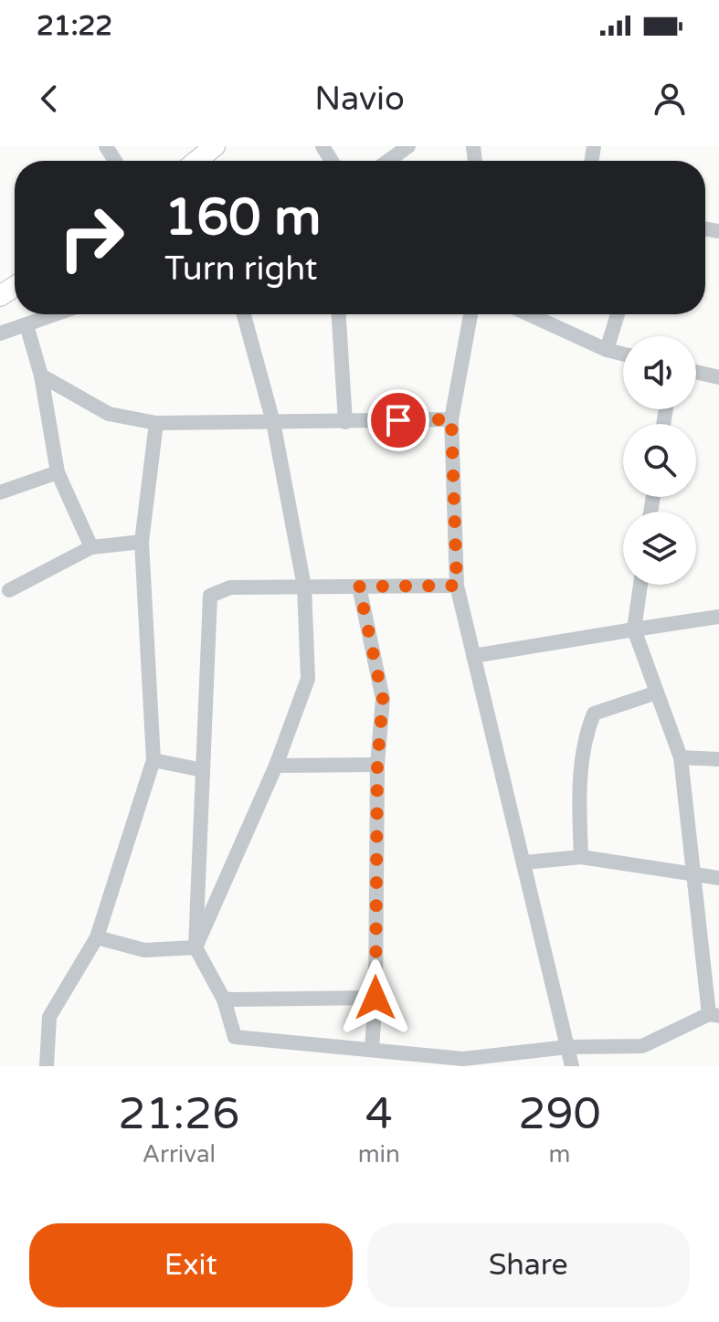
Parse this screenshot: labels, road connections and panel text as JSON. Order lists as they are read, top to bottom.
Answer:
{
  "page": {
    "status": "21:22",
    "header": "Navio",
    "turn": ["160 m", "Turn right"],
    "eta": [
      "21:26",
      "Arrival",
      "4",
      "min",
      "290",
      "m"
    ],
    "buttons": ["Exit", "Share"]
  }
}
